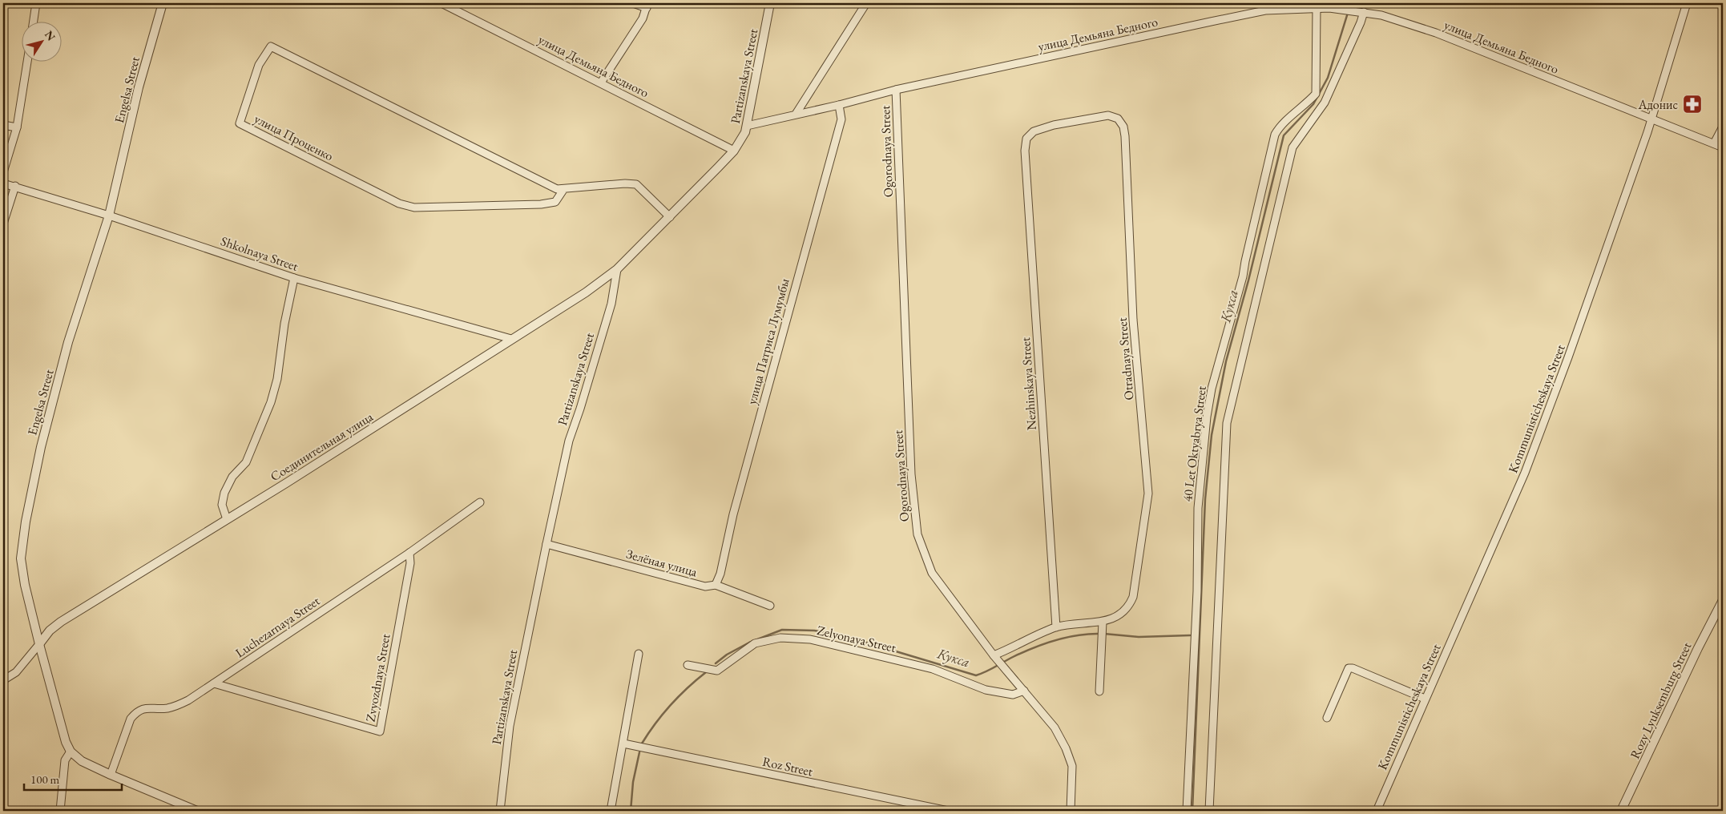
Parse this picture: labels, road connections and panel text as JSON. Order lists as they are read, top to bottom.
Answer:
{
  "streets": {
    "street": [
      "улица Демьяна Бедного",
      "Partizanskaya Street",
      "Engelsa Street",
      "улица Проценко",
      "Ogorodnaya Street",
      "Shkolnaya Street",
      "улица Патриса Лумумбы",
      "Otradnaya Street",
      "Nezhinskaya Street",
      "Kommunisticheskaya Street",
      "40 Let Oktyabrya Street",
      "Соединительная улица",
      "Зелёная улица",
      "Luchezarnaya Street",
      "Zelyonaya Street",
      "Zvyozdnaya Street",
      "Rozy Lyuksemburg Street",
      "Roz Street"
    ]
  },
  "crossings": [
    ["улица Демьяна Бедного", "Partizanskaya Street"],
    ["улица Демьяна Бедного", "Ogorodnaya Street"],
    ["улица Демьяна Бедного", "улица Патриса Лумумбы"],
    ["улица Демьяна Бедного", "Kommunisticheskaya Street"],
    ["улица Демьяна Бедного", "40 Let Oktyabrya Street"],
    ["Partizanskaya Street", "улица Проценко"],
    ["Partizanskaya Street", "Соединительная улица"],
    ["Partizanskaya Street", "Зелёная улица"],
    ["Engelsa Street", "Shkolnaya Street"],
    ["Engelsa Street", "Соединительная улица"],
    ["Ogorodnaya Street", "Zelyonaya Street"],
    ["Shkolnaya Street", "Соединительная улица"],
    ["улица Патриса Лумумбы", "Зелёная улица"],
    ["Otradnaya Street", "Nezhinskaya Street"],
    ["Luchezarnaya Street", "Zvyozdnaya Street"]
  ],
  "water": ["Кукса"],
  "places": {
    "pharmacy": ["Адонис"]
  },
  "scale_bar": "100 m",
  "north": "top right"
}
